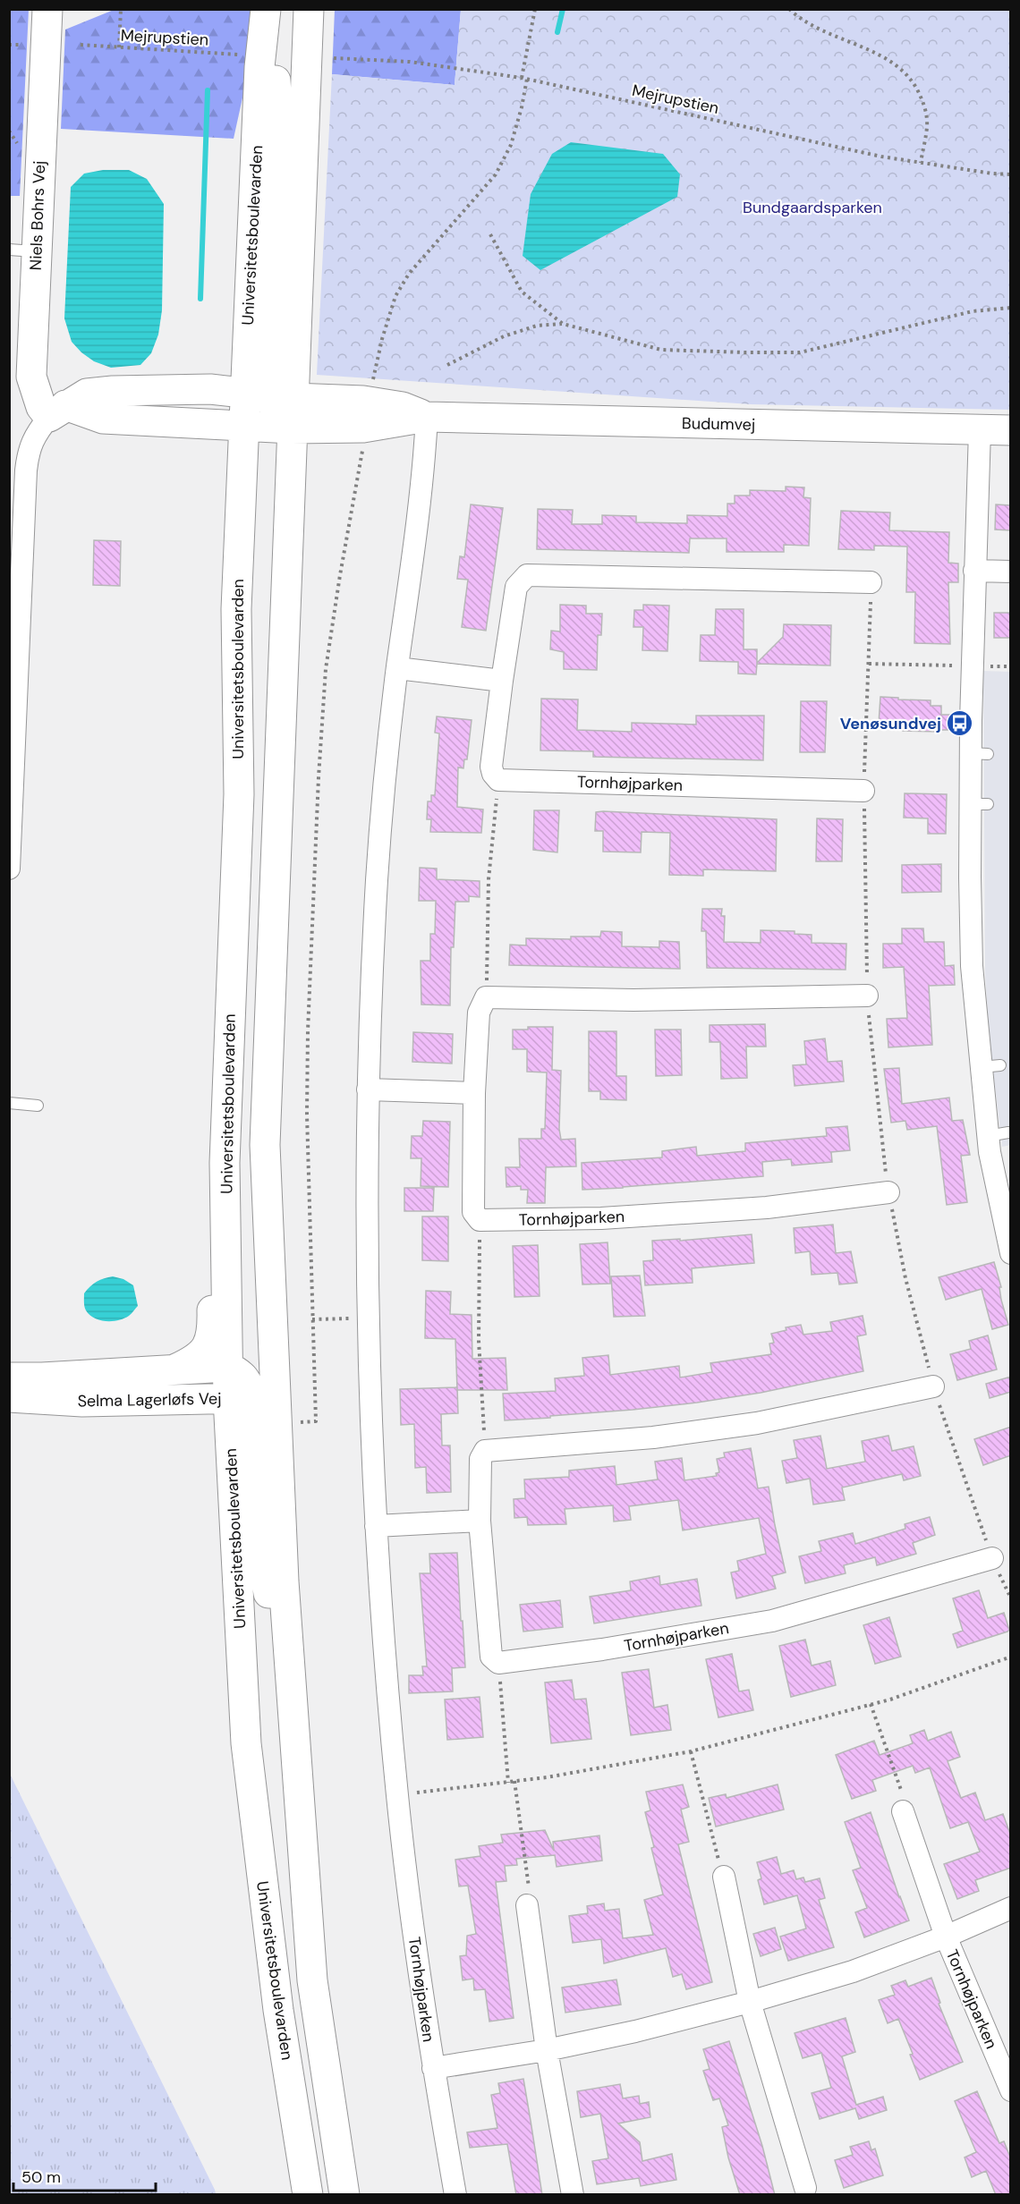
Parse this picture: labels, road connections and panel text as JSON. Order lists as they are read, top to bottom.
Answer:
{
  "streets": {
    "main road": [
      "Niels Bohrs Vej",
      "Universitetsboulevarden",
      "Budumvej",
      "Selma Lagerløfs Vej"
    ],
    "street": ["Tornhøjparken"],
    "path": ["Mejrupstien"]
  },
  "crossings": [
    ["Mejrupstien", "Universitetsboulevarden"],
    ["Universitetsboulevarden", "Budumvej"],
    ["Universitetsboulevarden", "Selma Lagerløfs Vej"],
    ["Budumvej", "Tornhøjparken"]
  ],
  "parks": ["Bundgaardsparken"],
  "places": {
    "bus stop": ["Venøsundvej"]
  },
  "scale_bar": "50 m"
}
